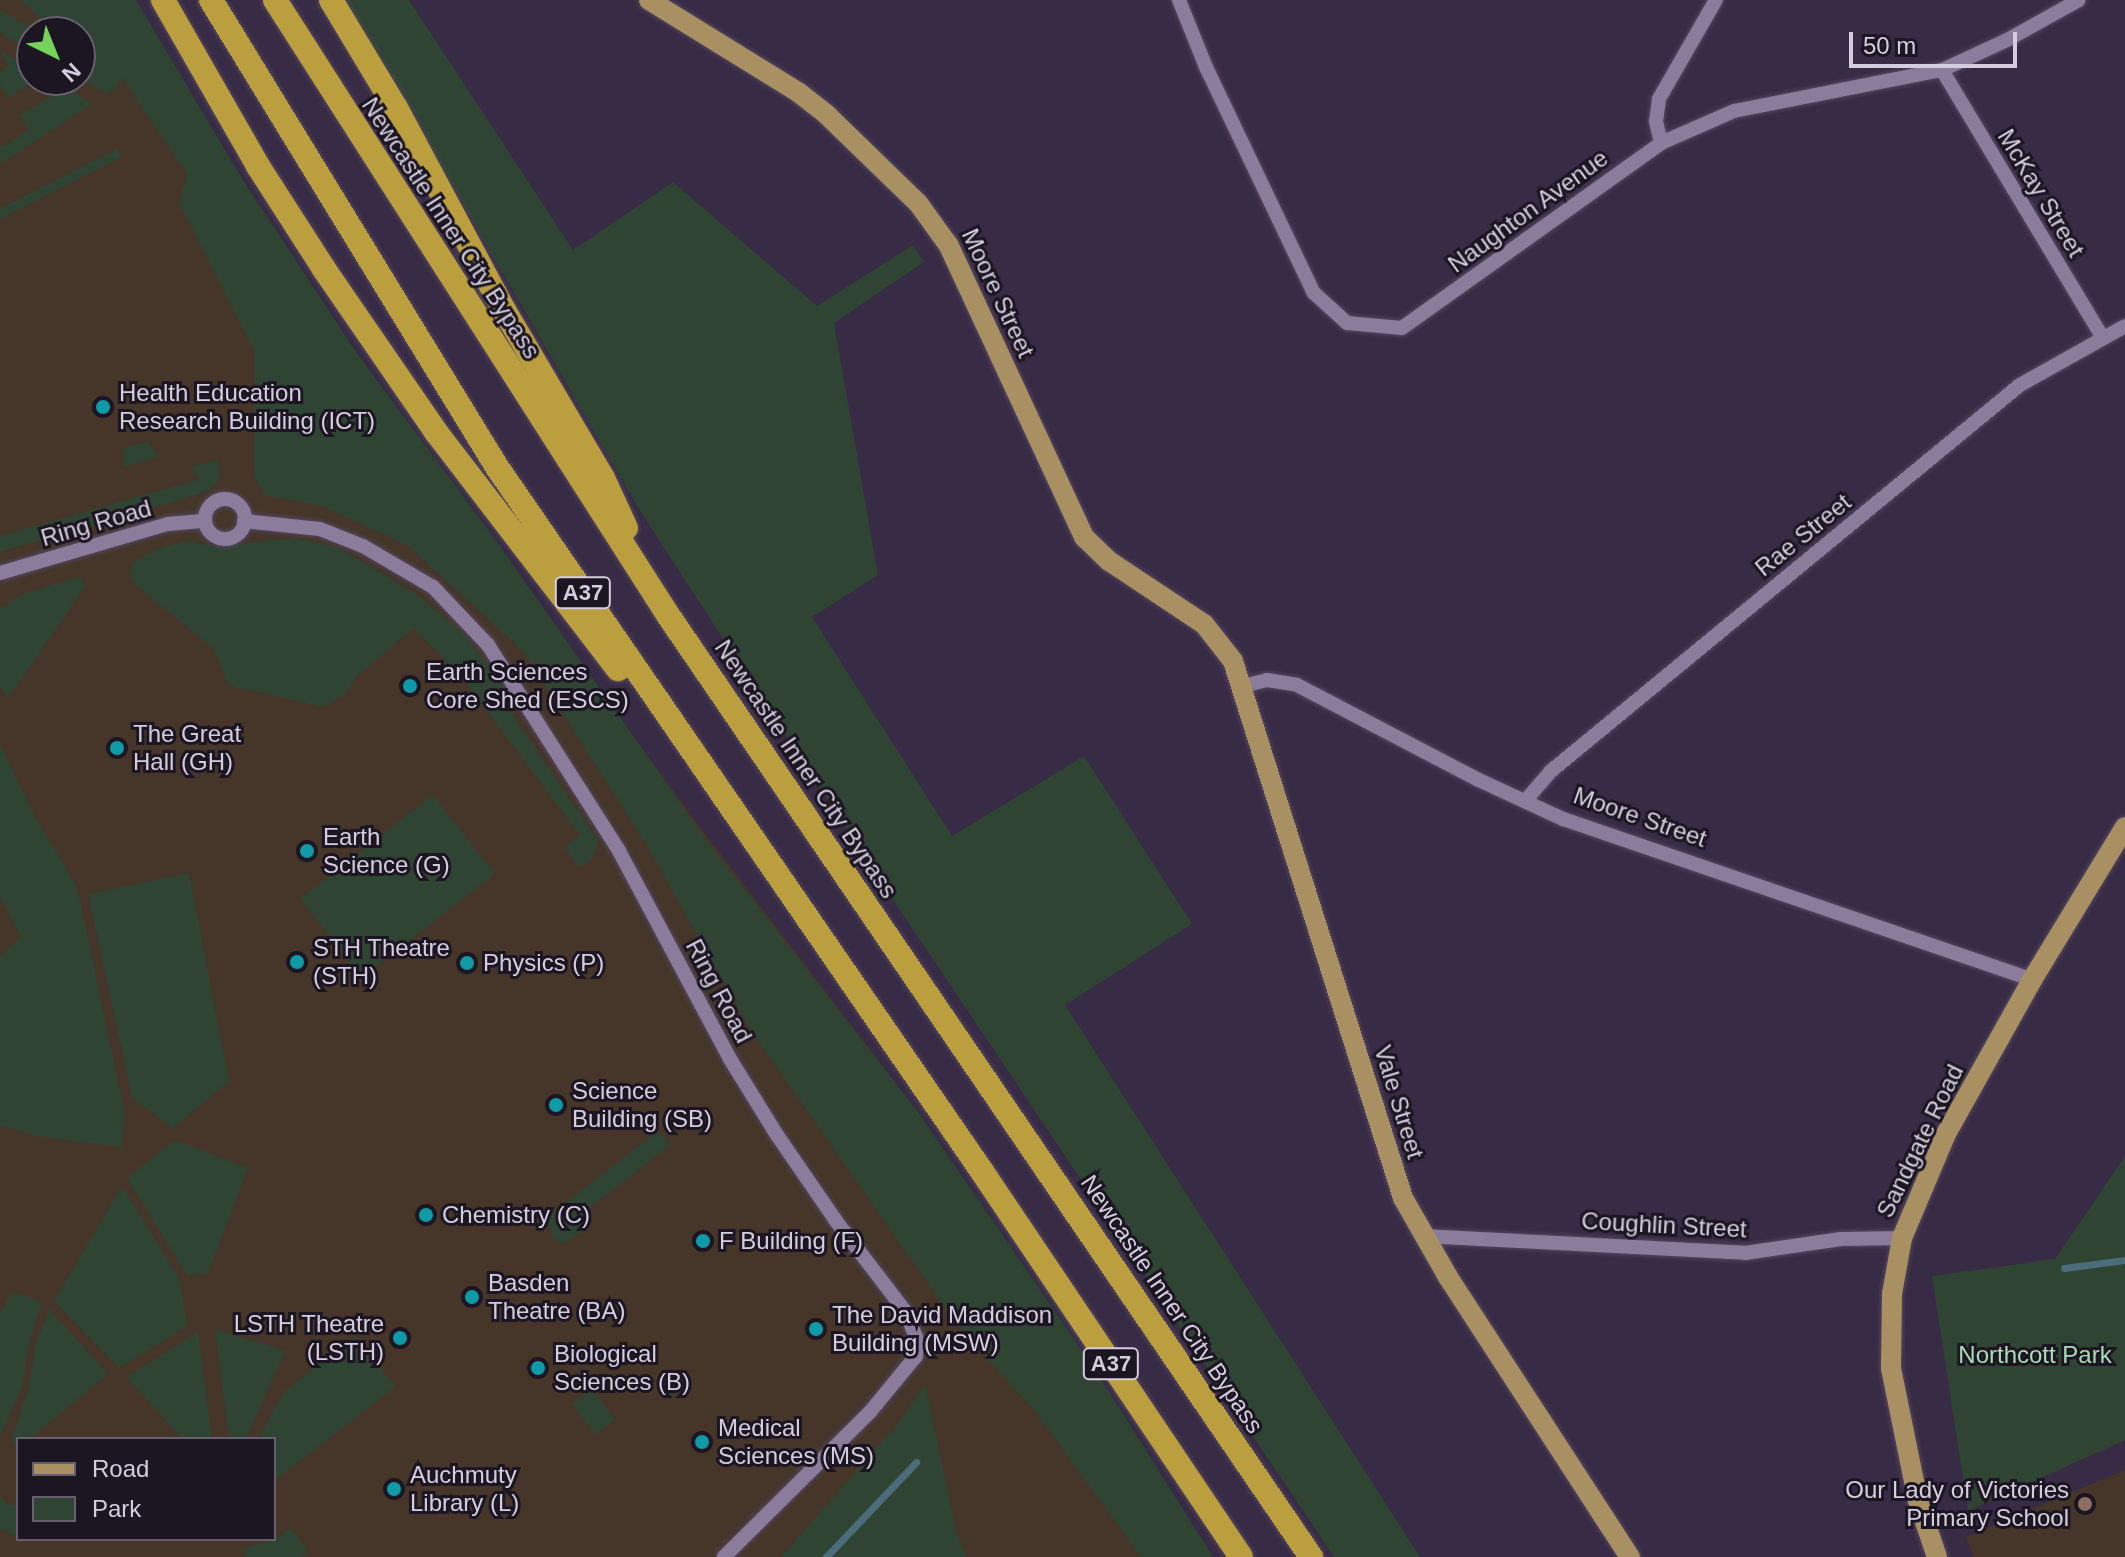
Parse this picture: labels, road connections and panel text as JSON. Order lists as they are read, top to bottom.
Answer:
{
  "streets": {
    "highway": ["Newcastle Inner City Bypass", "A37"],
    "main road": ["Moore Street", "Vale Street", "Sandgate Road"],
    "street": [
      "McKay Street",
      "Naughton Avenue",
      "Ring Road",
      "Rae Street",
      "Coughlin Street"
    ]
  },
  "crossings": [
    ["McKay Street", "Naughton Avenue"],
    ["McKay Street", "Rae Street"],
    ["Moore Street", "Rae Street"],
    ["Moore Street", "Vale Street"],
    ["Moore Street", "Sandgate Road"],
    ["Vale Street", "Coughlin Street"],
    ["Sandgate Road", "Coughlin Street"]
  ],
  "parks": ["Northcott Park"],
  "places": [
    "Health Education Research Building (ICT)",
    "Earth Sciences Core Shed (ESCS)",
    "The Great Hall (GH)",
    "Earth Science (G)",
    "STH Theatre (STH)",
    "Physics (P)",
    "Science Building (SB)",
    "Chemistry (C)",
    "F Building (F)",
    "Basden Theatre (BA)",
    "The David Maddison Building (MSW)",
    "LSTH Theatre (LSTH)",
    "Biological Sciences (B)",
    "Medical Sciences (MS)",
    "Auchmuty Library (L)",
    "Our Lady of Victories Primary School"
  ],
  "legend": ["Road", "Park"],
  "scale_bar": "50 m",
  "north": "bottom right"
}
